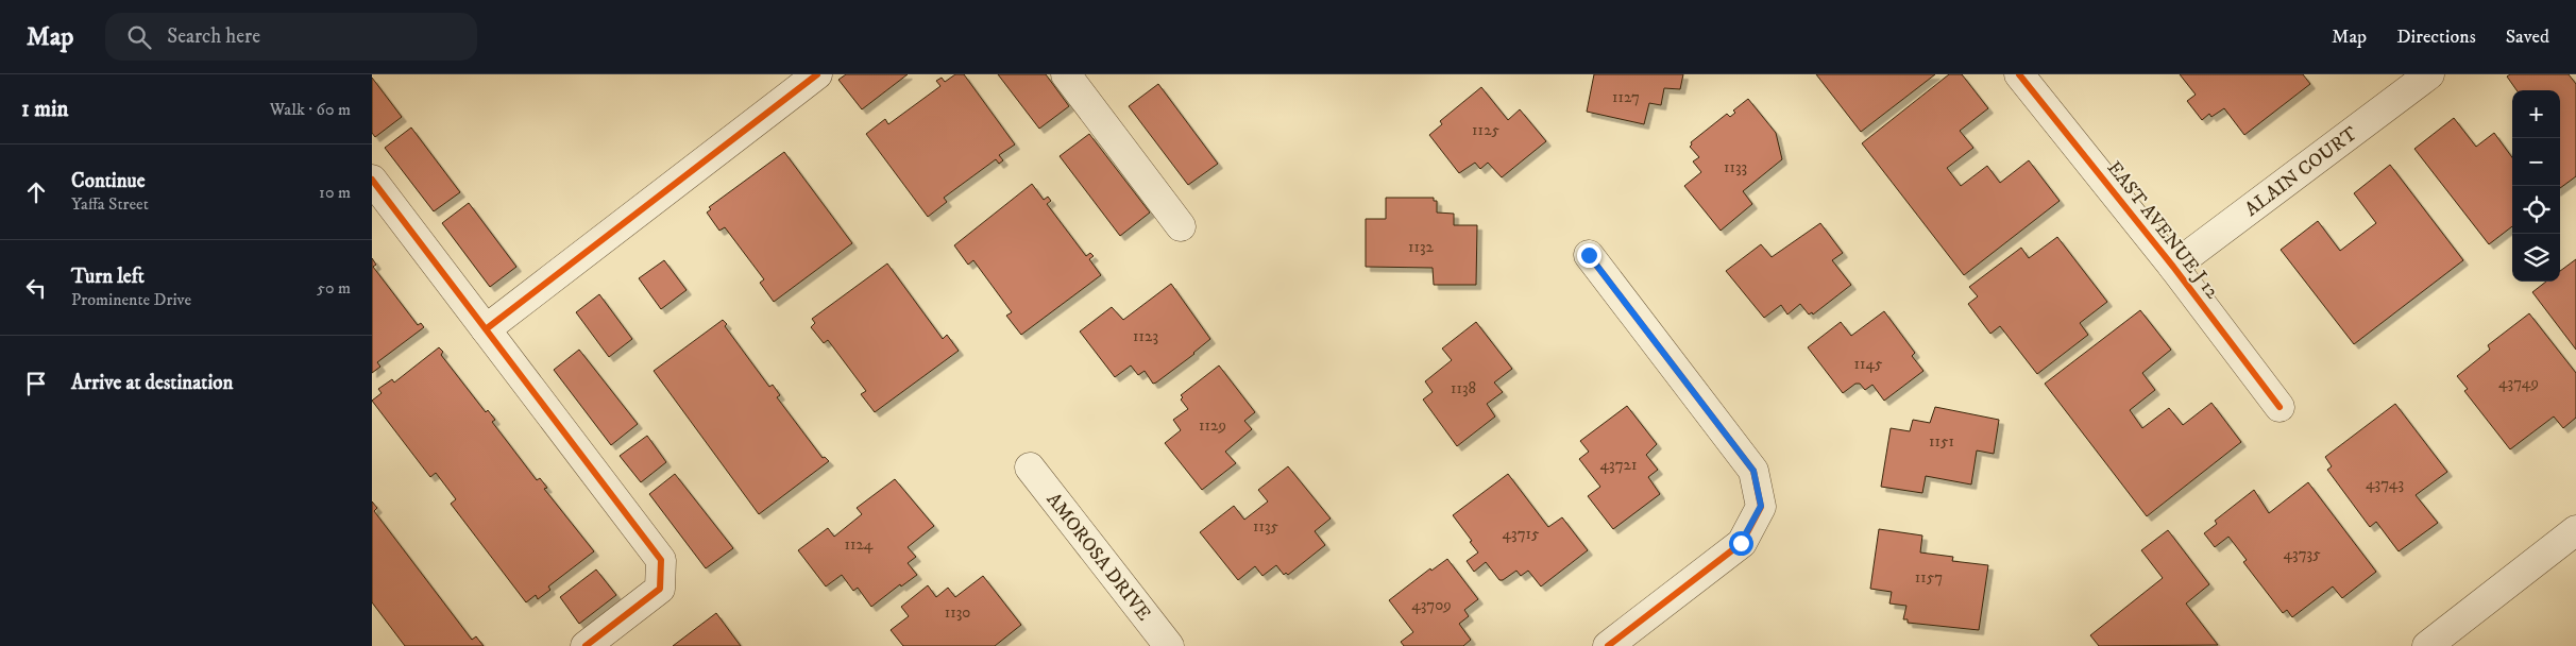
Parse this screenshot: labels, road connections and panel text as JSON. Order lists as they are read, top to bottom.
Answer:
{
  "streets": {
    "street": ["ALAIN COURT", "EAST AVENUE J 12", "AMOROSA DRIVE"]
  },
  "crossings": [
    ["ALAIN COURT", "EAST AVENUE J 12"]
  ],
  "house_numbers": [
    "1127",
    "1125",
    "1133",
    "1132",
    "1123",
    "1145",
    "43749",
    "1138",
    "1129",
    "1151",
    "43721",
    "43743",
    "1135",
    "43715",
    "1124",
    "43735",
    "1157",
    "43709",
    "1130"
  ],
  "page": {
    "header": "Map",
    "search": "Search here",
    "nav": ["Map", "Directions", "Saved"],
    "heading": ["1 min", "Walk · 60 m"],
    "map_buttons": ["+", "−"],
    "list": [
      ["Continue", "Yaffa Street", "10 m"],
      ["Turn left", "Prominente Drive", "50 m"],
      "Arrive at destination"
    ]
  }
}
